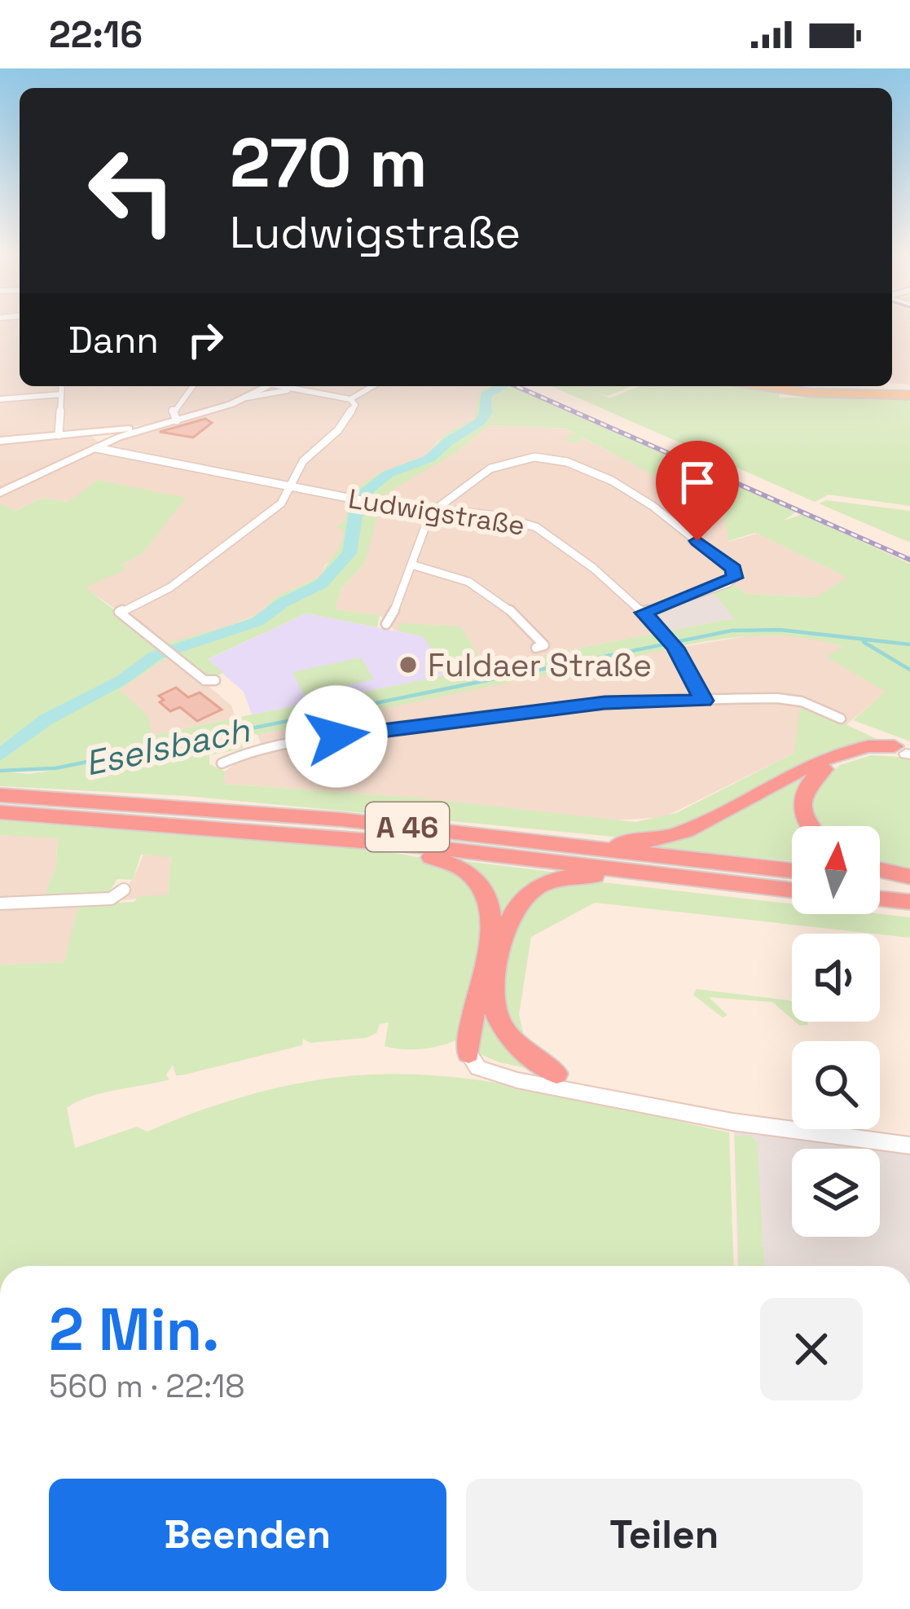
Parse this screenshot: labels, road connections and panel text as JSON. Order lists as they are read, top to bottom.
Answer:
{
  "streets": {
    "highway": ["A 46"],
    "street": ["Ludwigstraße"]
  },
  "water": ["Eselsbach"],
  "places": ["Fuldaer Straße"],
  "north": "top",
  "page": {
    "status": "22:16",
    "turn": ["270 m", "Ludwigstraße"],
    "then": "Dann",
    "heading": ["2 Min.", "560 m · 22:18"],
    "buttons": ["Beenden", "Teilen"]
  }
}
